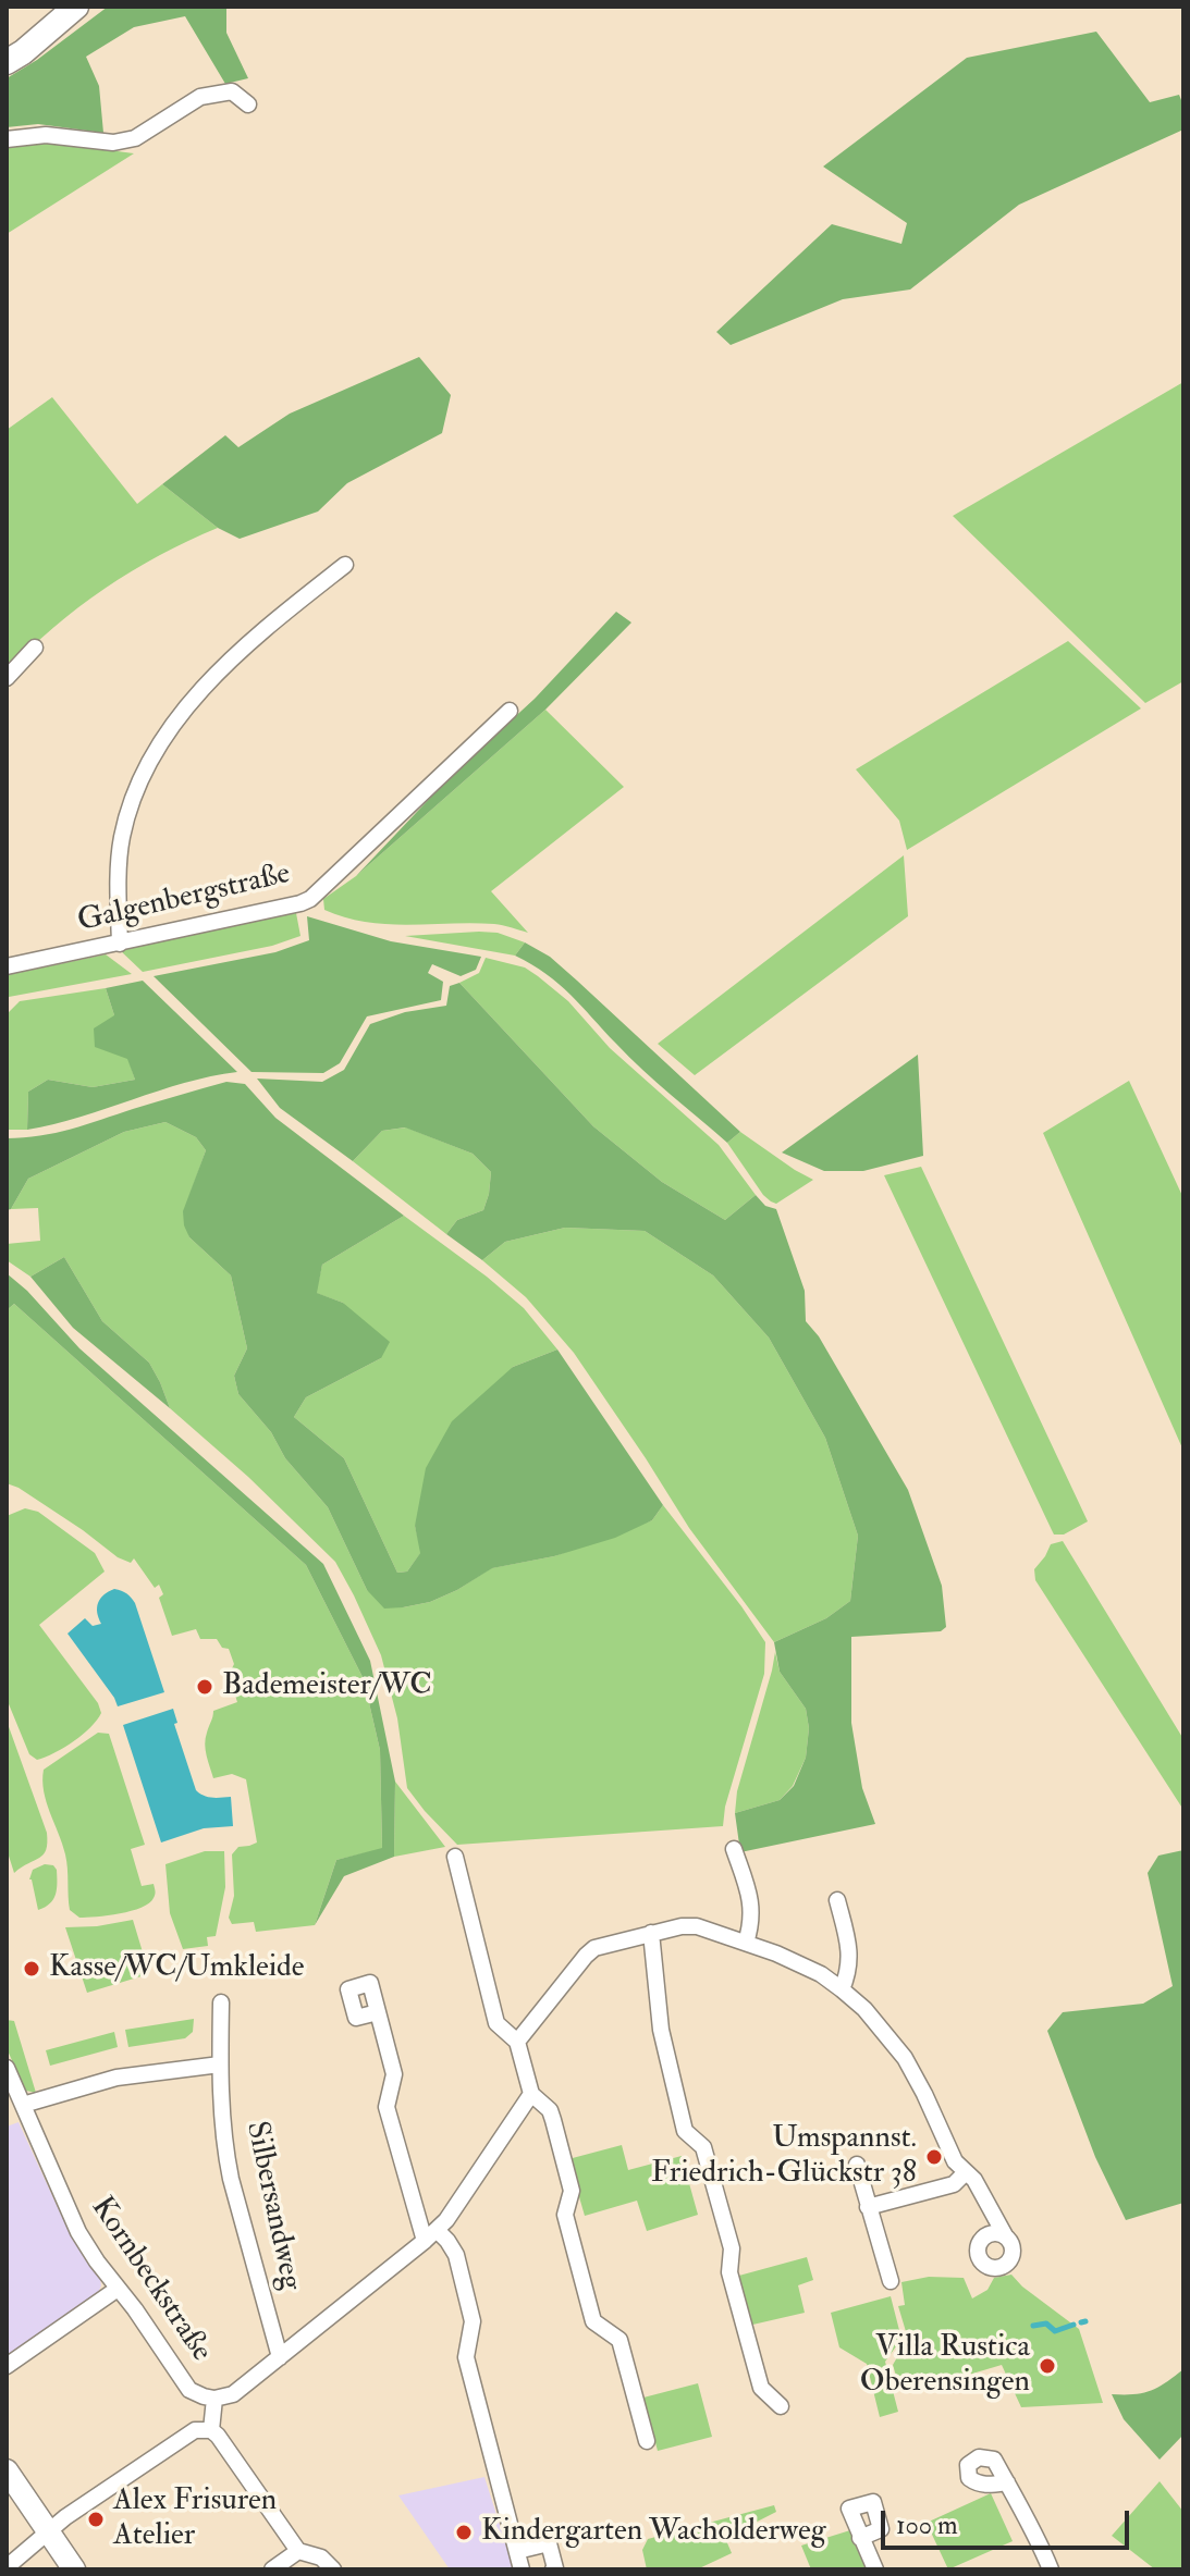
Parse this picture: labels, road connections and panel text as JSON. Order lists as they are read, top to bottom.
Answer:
{
  "streets": {
    "street": ["Galgenbergstraße", "Silbersandweg", "Kornbeckstraße"]
  },
  "places": [
    "Bademeister/WC",
    "Kasse/WC/Umkleide",
    "Umspannst. Friedrich-Glückstr 38",
    "Villa Rustica Oberensingen",
    "Alex Frisuren Atelier",
    "Kindergarten Wacholderweg"
  ],
  "scale_bar": "100 m"
}
